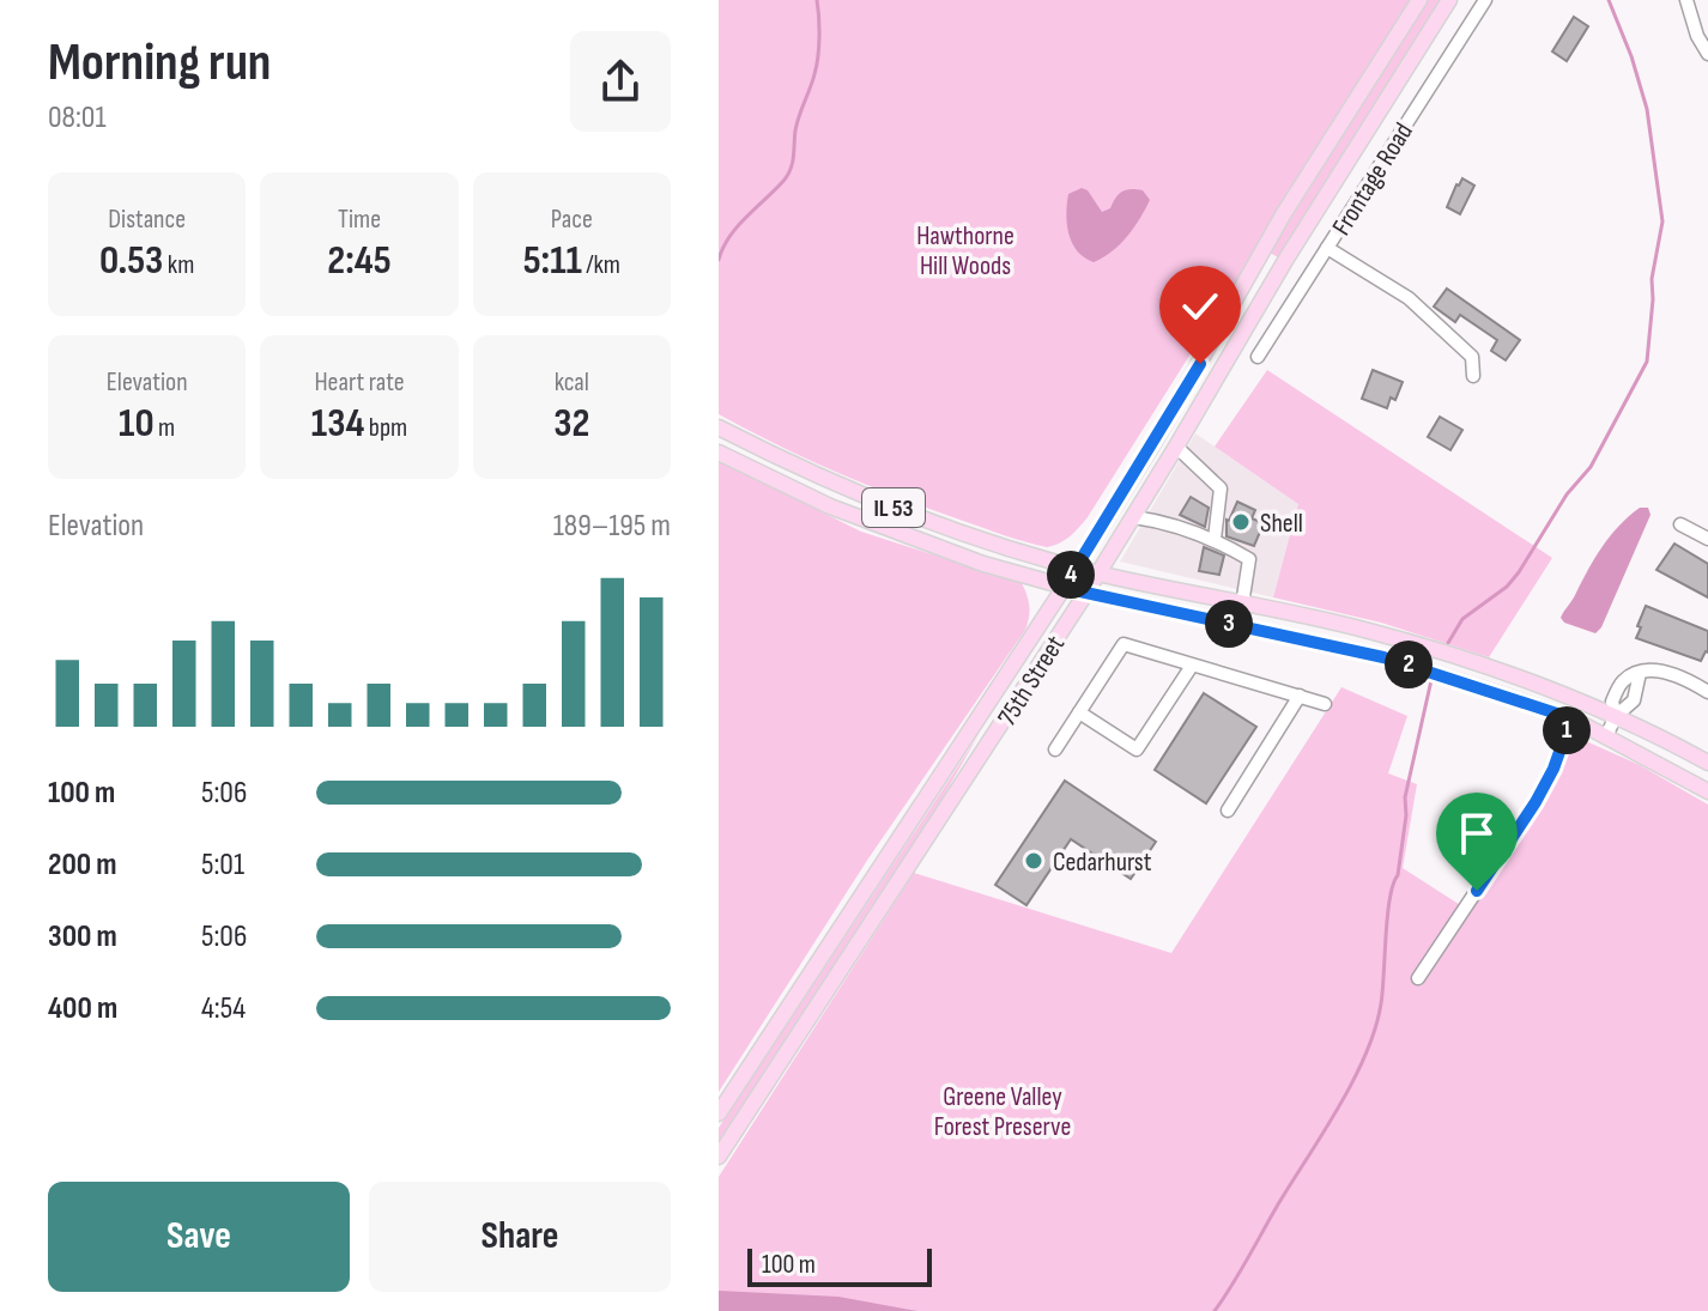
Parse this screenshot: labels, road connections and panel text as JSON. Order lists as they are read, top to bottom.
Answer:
{
  "streets": {
    "main road": ["IL 53", "75th Street"],
    "street": ["Frontage Road"]
  },
  "crossings": [
    ["IL 53", "75th Street"]
  ],
  "parks": ["Hawthorne Hill Woods", "Greene Valley Forest Preserve"],
  "places": ["Shell", "Cedarhurst"],
  "scale_bar": "100 m",
  "page": {
    "heading": ["Morning run", "08:01"],
    "stats": [
      ["Distance", "0.53 km"],
      ["Time", "2:45"],
      ["Pace", "5:11 /km"],
      ["Elevation", "10 m"],
      ["Heart rate", "134 bpm"],
      ["kcal", "32"]
    ],
    "chart": ["Elevation", "189–195 m"],
    "pins": [
      "4",
      "3",
      "2",
      "1"
    ],
    "list": [
      {
        "name": "100 m",
        "note": "5:06"
      },
      {
        "name": "200 m",
        "note": "5:01"
      },
      {
        "name": "300 m",
        "note": "5:06"
      },
      {
        "name": "400 m",
        "note": "4:54"
      }
    ],
    "buttons": ["Save", "Share"],
    "scale": "100 m"
  }
}
